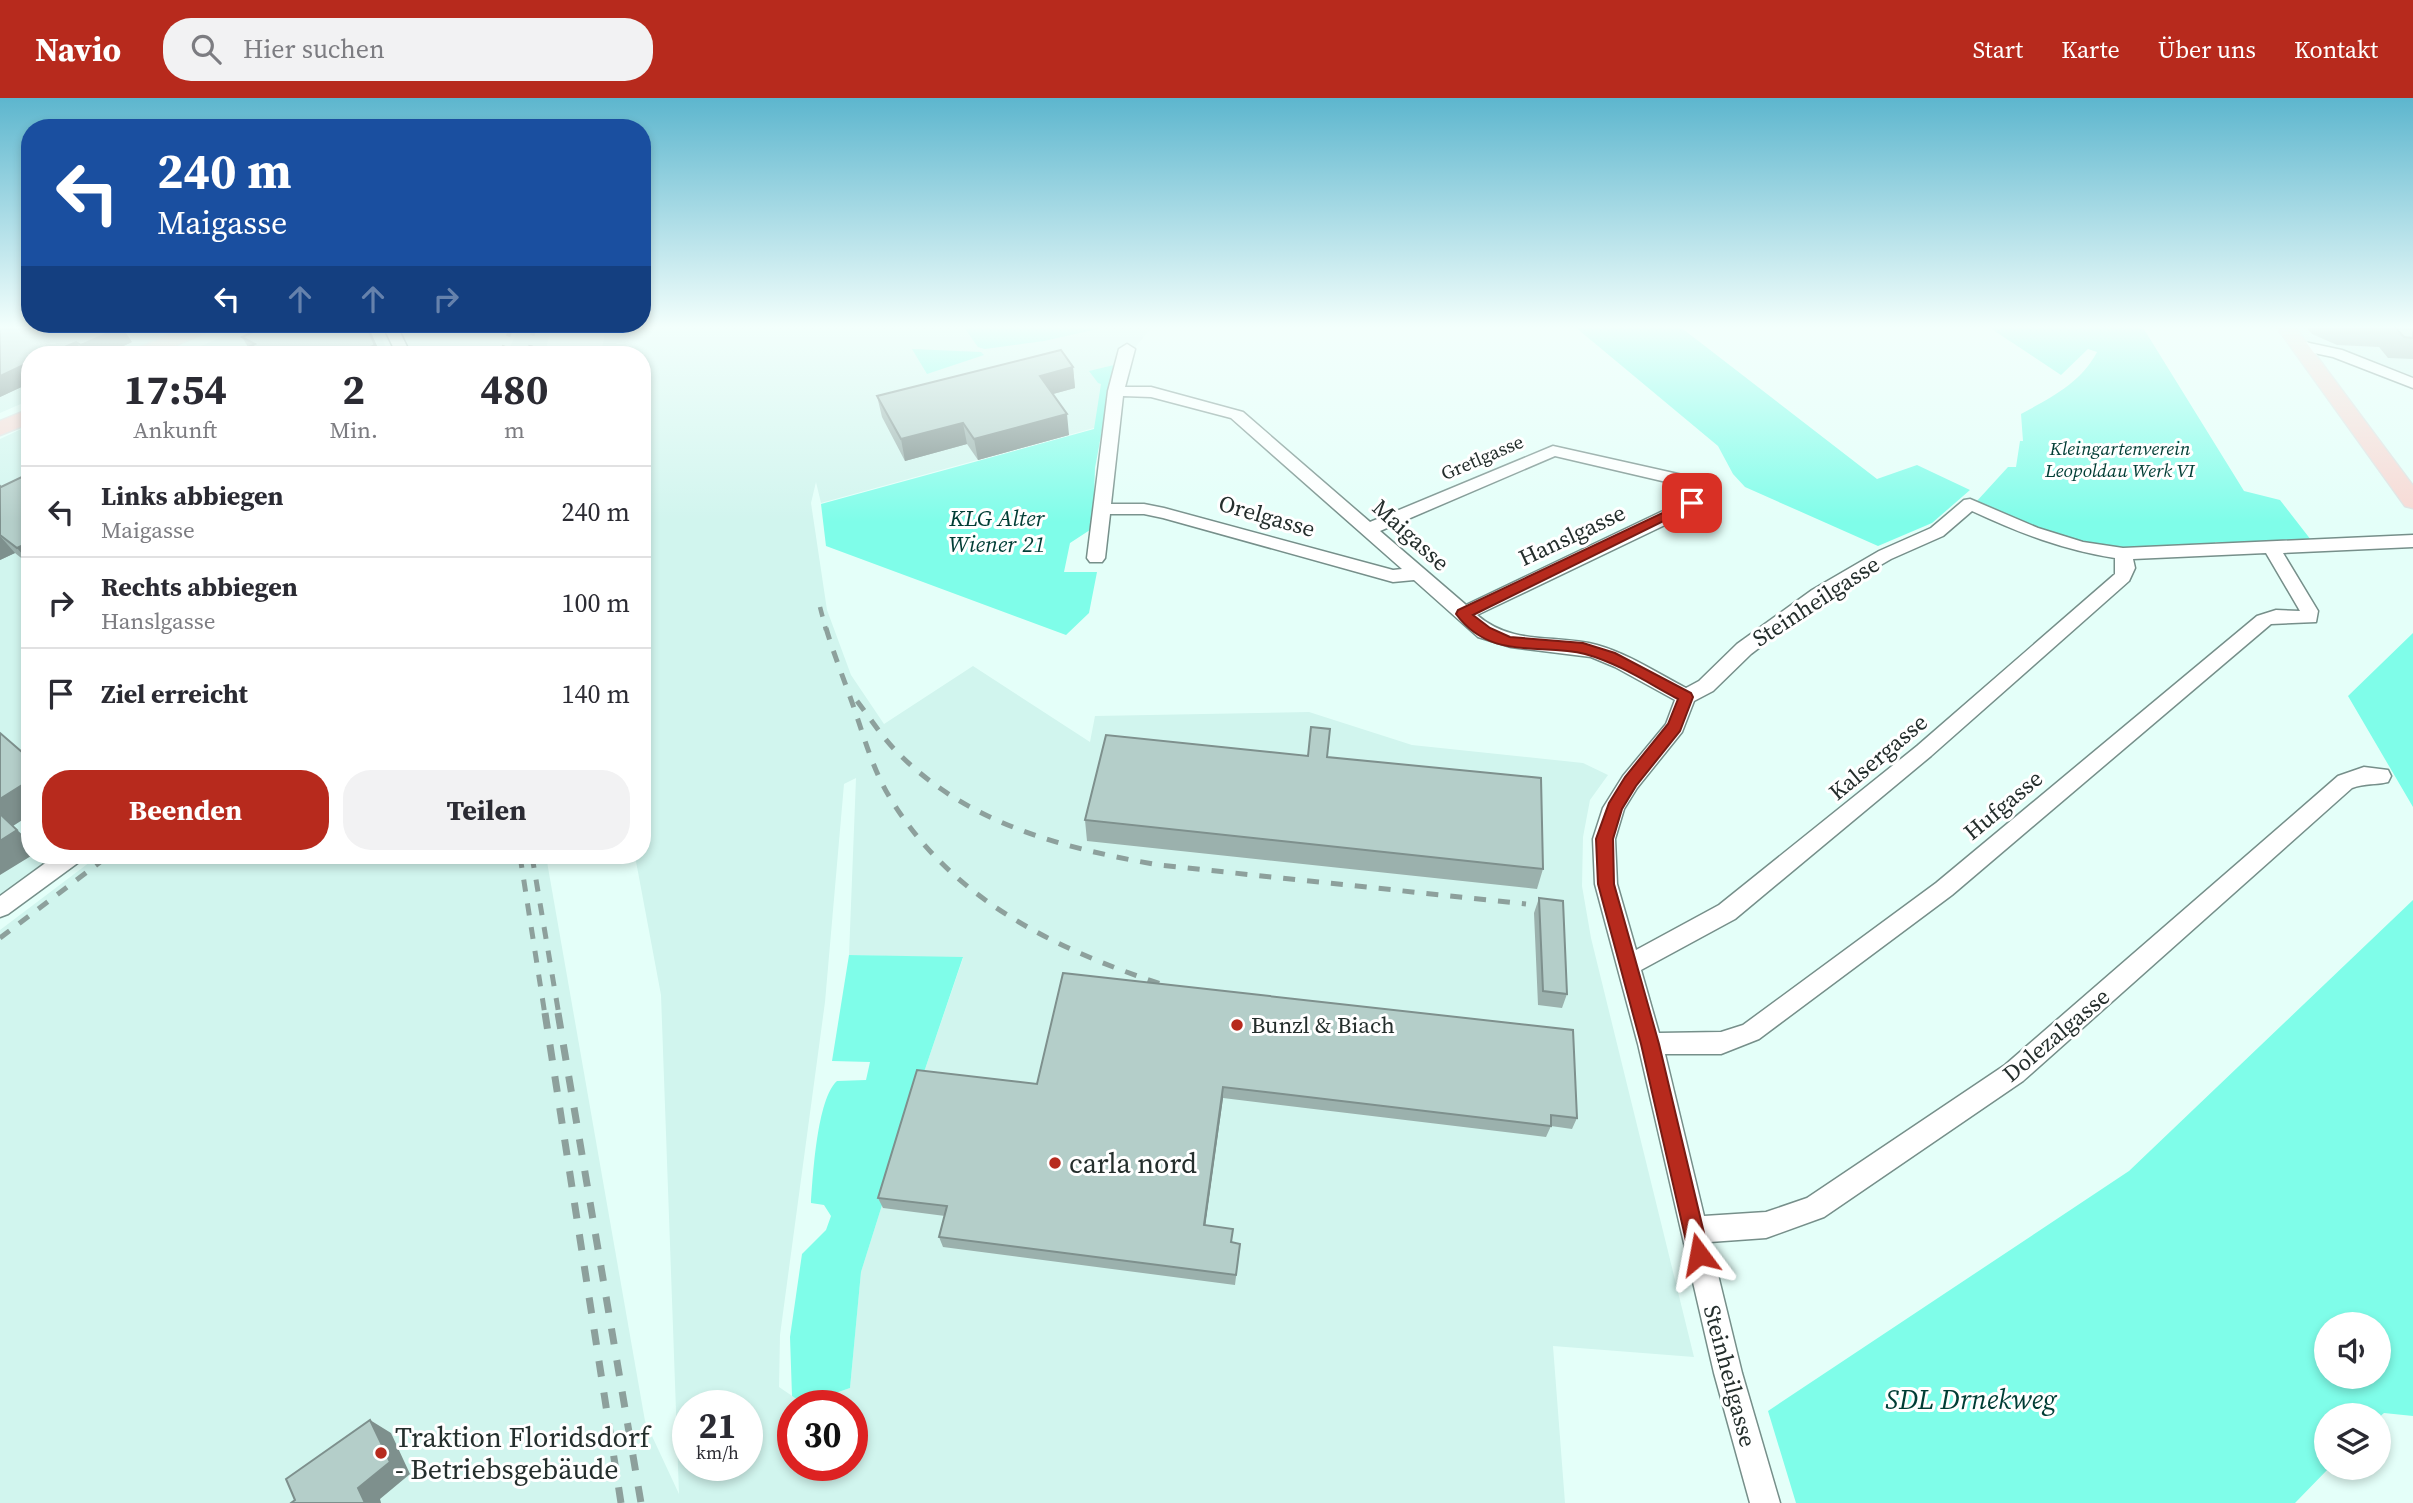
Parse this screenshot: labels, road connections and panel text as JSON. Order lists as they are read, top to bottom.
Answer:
{
  "streets": {
    "street": [
      "Gretlgasse",
      "Orelgasse",
      "Maigasse",
      "Hanslgasse",
      "Steinheilgasse",
      "Kalsergasse",
      "Hufgasse",
      "Dolezalgasse"
    ]
  },
  "crossings": [
    ["Gretlgasse", "Maigasse"],
    ["Gretlgasse", "Hanslgasse"],
    ["Orelgasse", "Maigasse"],
    ["Maigasse", "Hanslgasse"],
    ["Maigasse", "Steinheilgasse"],
    ["Steinheilgasse", "Kalsergasse"],
    ["Steinheilgasse", "Hufgasse"],
    ["Steinheilgasse", "Dolezalgasse"]
  ],
  "parks": ["Kleingartenverein Leopoldau Werk VI", "KLG Alter Wiener 21", "SDL Drnekweg"],
  "places": ["Bunzl & Biach", "carla nord", "Traktion Floridsdorf - Betriebsgebäude"],
  "page": {
    "header": "Navio",
    "search": "Hier suchen",
    "nav": [
      "Start",
      "Karte",
      "Über uns",
      "Kontakt"
    ],
    "turn": ["240 m", "Maigasse"],
    "eta": [
      "17:54",
      "Ankunft",
      "2",
      "Min.",
      "480",
      "m"
    ],
    "list": [
      {
        "name": "Links abbiegen",
        "note": "Maigasse",
        "value": "240 m"
      },
      {
        "name": "Rechts abbiegen",
        "note": "Hanslgasse",
        "value": "100 m"
      },
      {
        "name": "Ziel erreicht",
        "value": "140 m"
      }
    ],
    "buttons": ["Beenden", "Teilen"],
    "speed": "21 km/h",
    "limit": "30"
  }
}
